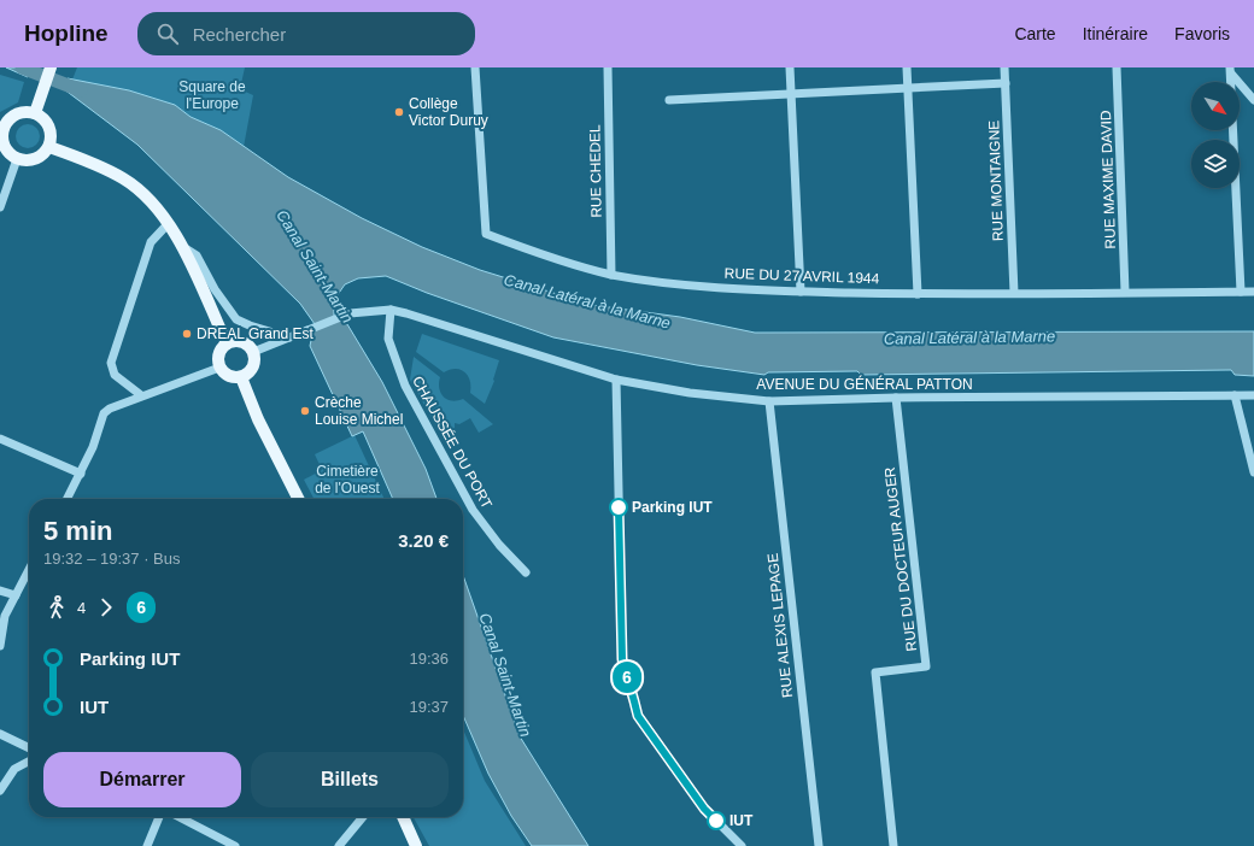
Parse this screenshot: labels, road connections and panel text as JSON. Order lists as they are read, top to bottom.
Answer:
{
  "streets": {
    "street": [
      "RUE CHEDEL",
      "RUE MAXIME DAVID",
      "RUE MONTAIGNE",
      "RUE DU 27 AVRIL 1944",
      "AVENUE DU GÉNÉRAL PATTON",
      "CHAUSSÉE DU PORT",
      "RUE DU DOCTEUR AUGER",
      "RUE ALEXIS LEPAGE"
    ]
  },
  "crossings": [
    ["RUE CHEDEL", "RUE DU 27 AVRIL 1944"],
    ["RUE MAXIME DAVID", "RUE DU 27 AVRIL 1944"],
    ["RUE MONTAIGNE", "RUE DU 27 AVRIL 1944"],
    ["AVENUE DU GÉNÉRAL PATTON", "CHAUSSÉE DU PORT"],
    ["AVENUE DU GÉNÉRAL PATTON", "RUE DU DOCTEUR AUGER"],
    ["AVENUE DU GÉNÉRAL PATTON", "RUE ALEXIS LEPAGE"]
  ],
  "water": ["Canal Saint-Martin", "Canal Latéral à la Marne"],
  "parks": ["Square de l'Europe", "Cimetière de l'Ouest"],
  "places": [
    "Collège Victor Duruy",
    "DREAL Grand Est",
    "Crèche Louise Michel",
    "Parking IUT",
    "IUT"
  ],
  "lines": ["bus line 6"],
  "north": "bottom right",
  "page": {
    "header": "Hopline",
    "search": "Rechercher",
    "nav": ["Carte", "Itinéraire", "Favoris"],
    "on_map": "6",
    "heading": ["5 min", "19:32 – 19:37 · Bus", "3.20 €"],
    "legs": ["4", "6"],
    "list": [
      {
        "name": "Parking IUT",
        "value": "19:36"
      },
      {
        "name": "IUT",
        "value": "19:37"
      }
    ],
    "buttons": ["Démarrer", "Billets"]
  }
}
